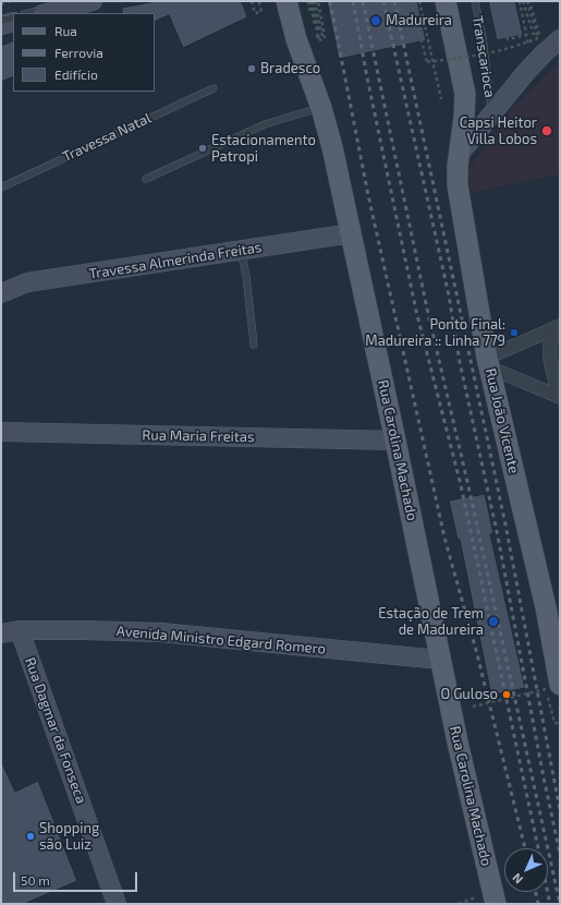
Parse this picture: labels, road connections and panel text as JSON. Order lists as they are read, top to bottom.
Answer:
{
  "streets": {
    "main road": ["Rua João Vicente", "Rua Carolina Machado"],
    "street": [
      "Travessa Almerinda Freitas",
      "Rua Maria Freitas",
      "Avenida Ministro Edgard Romero",
      "Rua Dagmar da Fonseca"
    ],
    "lane": ["Transcarioca", "Travessa Natal"]
  },
  "crossings": [
    ["Travessa Almerinda Freitas", "Rua Carolina Machado"],
    ["Rua Maria Freitas", "Rua Carolina Machado"],
    ["Rua Carolina Machado", "Avenida Ministro Edgard Romero"],
    ["Avenida Ministro Edgard Romero", "Rua Dagmar da Fonseca"]
  ],
  "places": [
    "Madureira",
    "Bradesco",
    "Capsi Heitor Villa Lobos",
    "Estacionamento Patropi",
    "Ponto Final: Madureira :: Linha 779",
    "Estação de Trem de Madureira",
    "O Guloso",
    "Shopping são Luiz"
  ],
  "legend": ["Rua", "Ferrovia", "Edifício"],
  "scale_bar": "50 m",
  "north": "bottom left"
}
